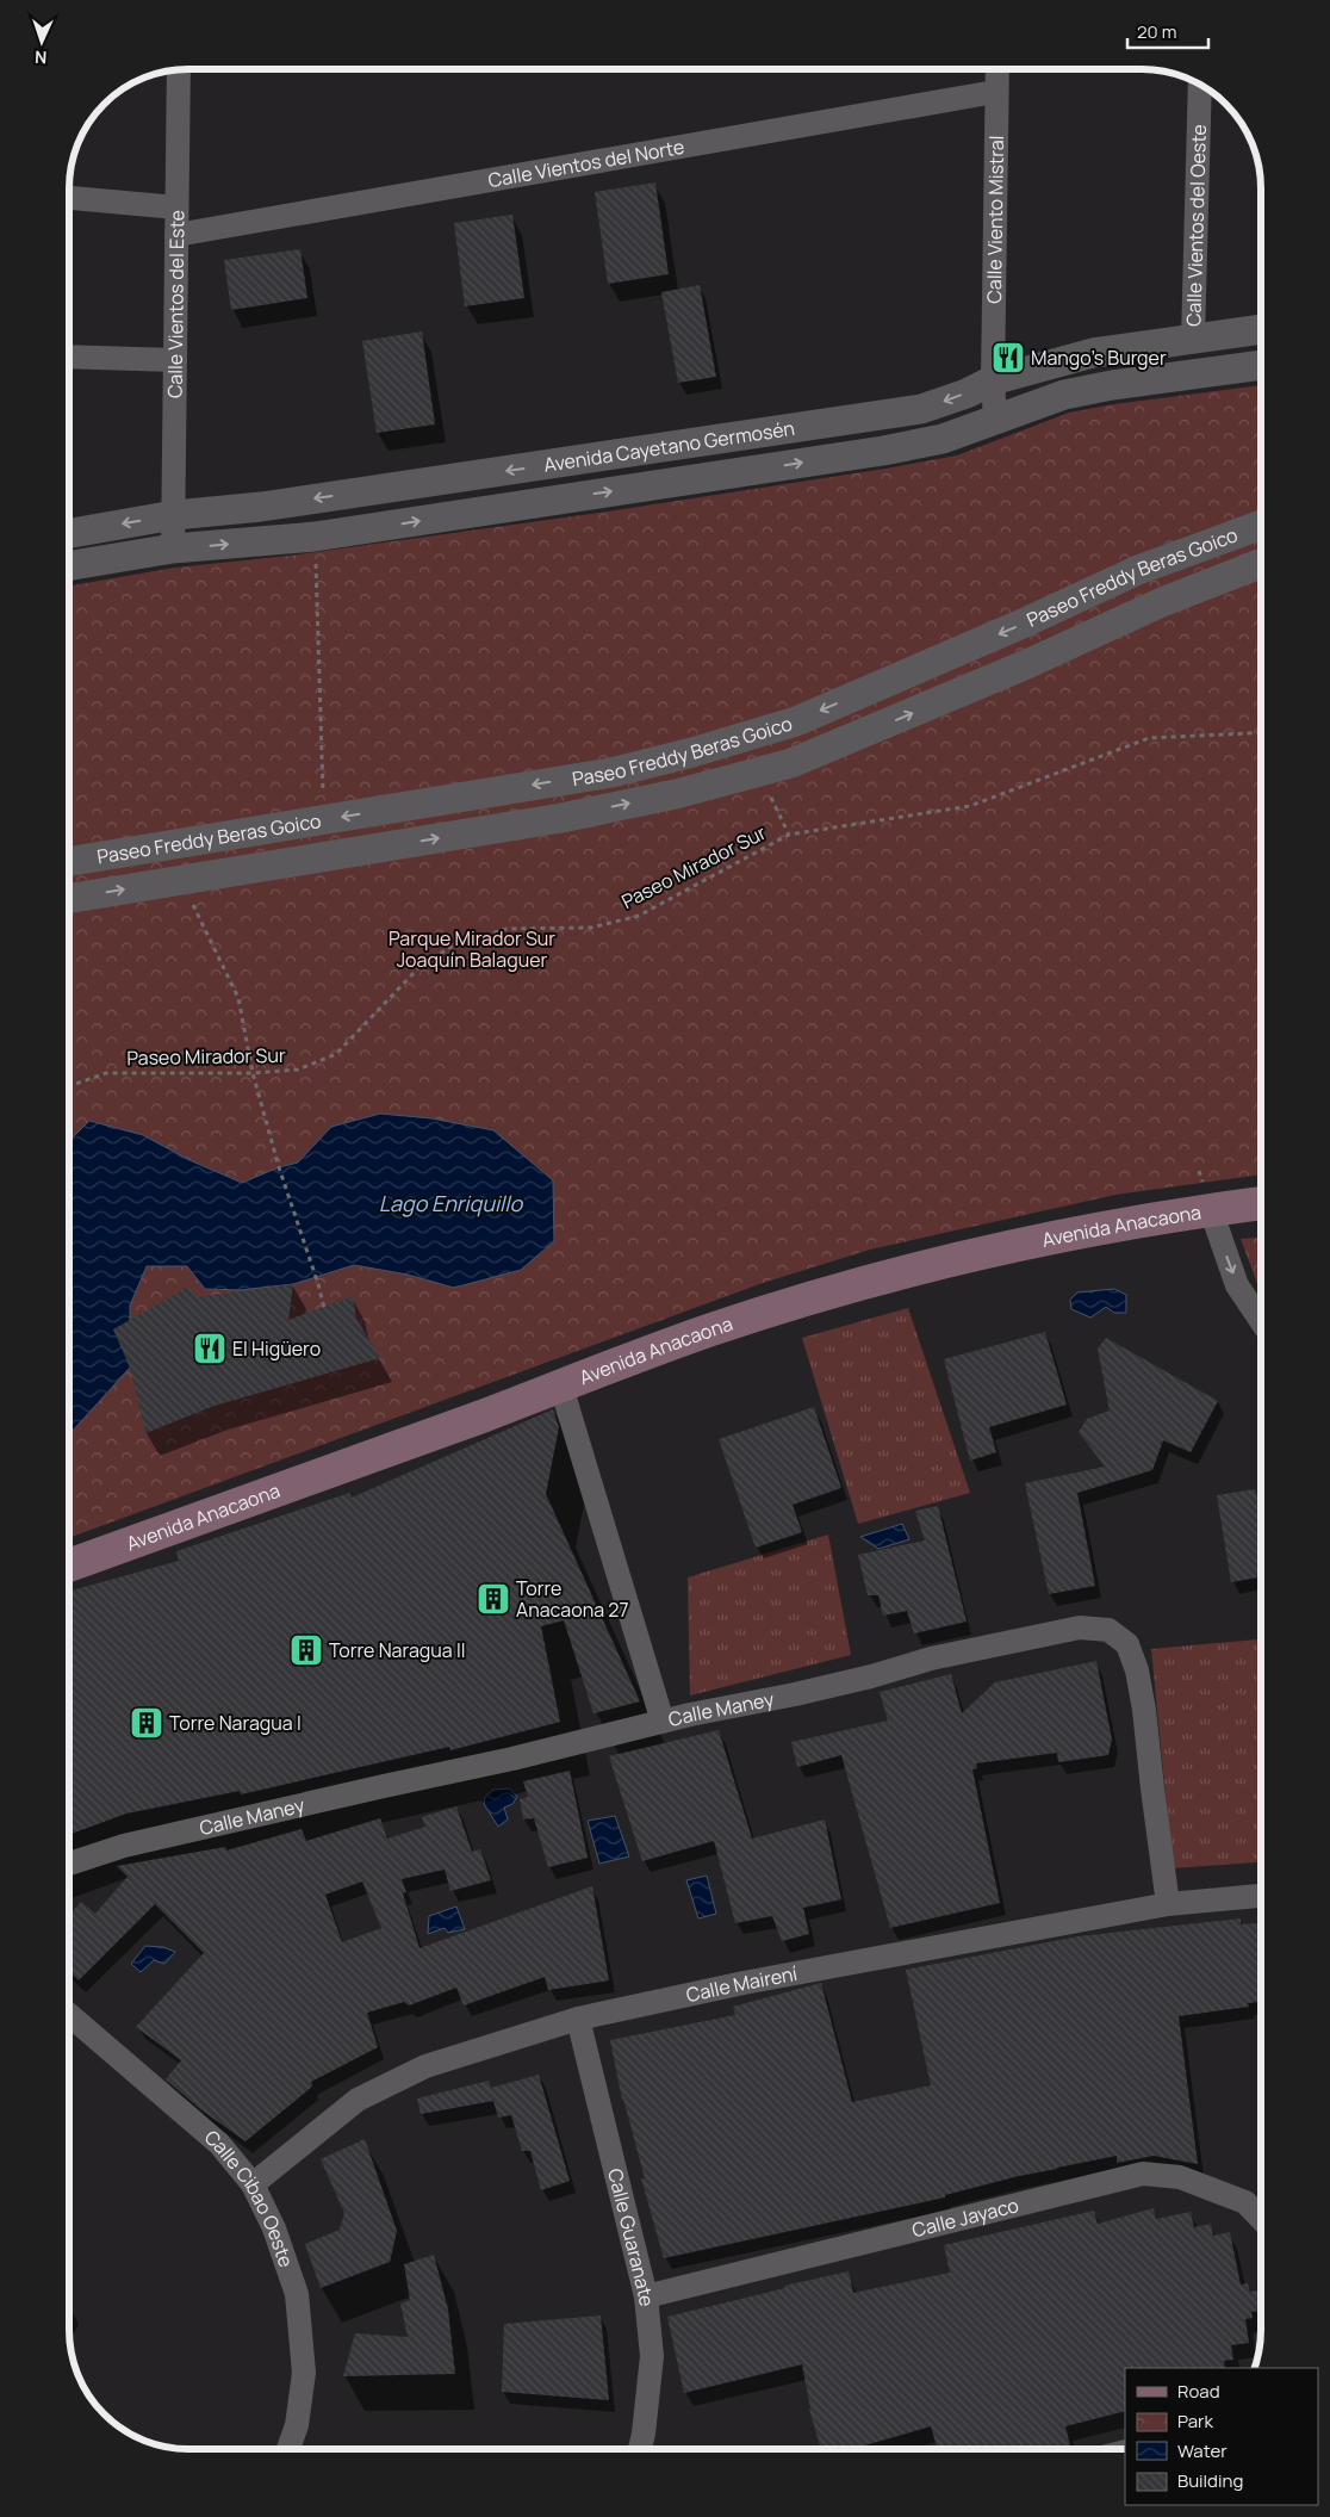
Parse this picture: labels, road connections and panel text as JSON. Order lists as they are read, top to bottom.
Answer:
{
  "streets": {
    "main road": ["Avenida Anacaona"],
    "street": [
      "Calle Vientos del Norte",
      "Calle Viento Mistral",
      "Calle Vientos del Oeste",
      "Calle Vientos del Este",
      "Avenida Cayetano Germosén",
      "Paseo Freddy Beras Goico",
      "Calle Maney",
      "Calle Mairení",
      "Calle Cibao Oeste",
      "Calle Jayaco",
      "Calle Guaranate"
    ],
    "path": ["Paseo Mirador Sur"]
  },
  "crossings": [
    ["Calle Vientos del Norte", "Calle Viento Mistral"],
    ["Calle Vientos del Norte", "Calle Vientos del Este"],
    ["Calle Viento Mistral", "Avenida Cayetano Germosén"],
    ["Calle Vientos del Oeste", "Avenida Cayetano Germosén"],
    ["Calle Vientos del Este", "Avenida Cayetano Germosén"],
    ["Calle Maney", "Calle Mairení"],
    ["Calle Mairení", "Calle Cibao Oeste"],
    ["Calle Mairení", "Calle Guaranate"],
    ["Calle Jayaco", "Calle Guaranate"]
  ],
  "water": ["Lago Enriquillo"],
  "parks": ["Parque Mirador Sur Joaquín Balaguer"],
  "places": {
    "restaurant": ["Mango's Burger", "El Higüero"],
    "building": ["Torre Anacaona 27", "Torre Naragua II", "Torre Naragua I"]
  },
  "legend": [
    "Road",
    "Park",
    "Water",
    "Building"
  ],
  "scale_bar": "20 m",
  "north": "bottom"
}
